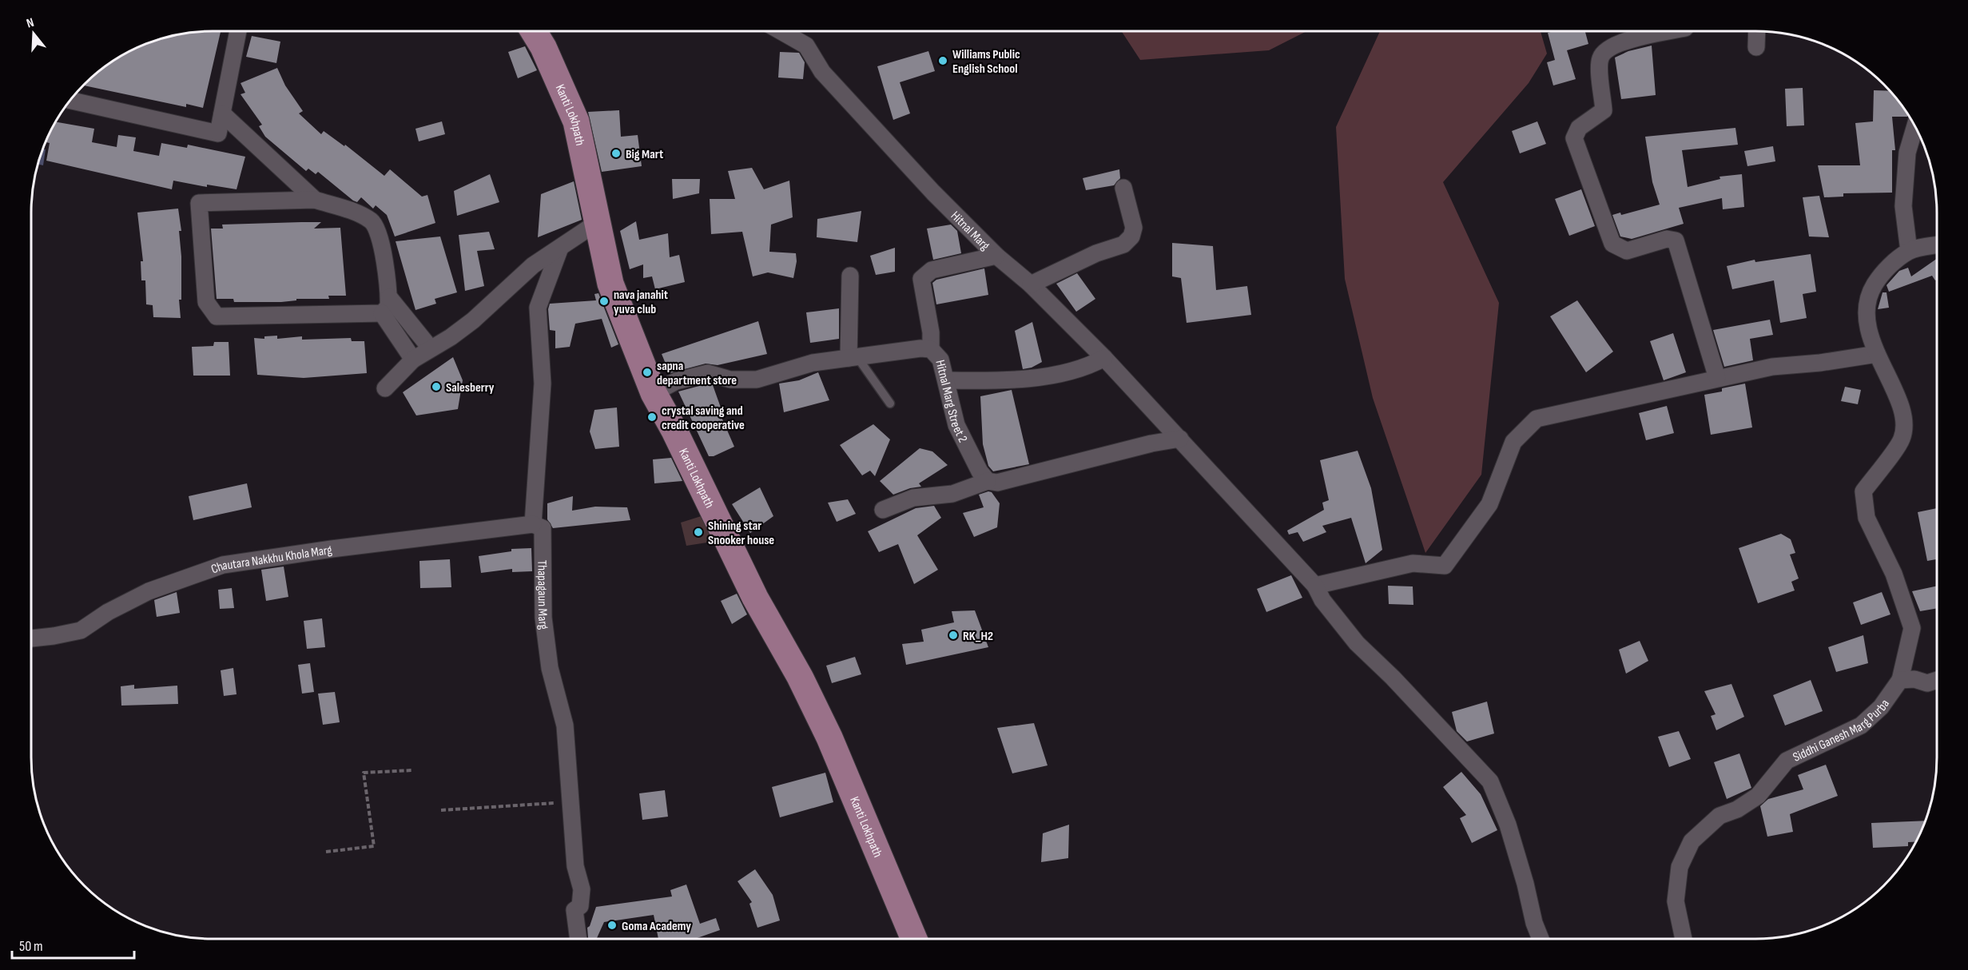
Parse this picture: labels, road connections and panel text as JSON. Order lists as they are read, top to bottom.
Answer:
{
  "streets": {
    "main road": ["Kanti Lokhpath"],
    "street": [
      "Hitnal Marg",
      "Hitnal Marg Street 2",
      "Chautara Nakkhu Khola Marg",
      "Thapagaun Marg",
      "Siddhi Ganesh Marg Purba"
    ]
  },
  "crossings": [
    ["Kanti Lokhpath", "Hitnal Marg Street 2"],
    ["Chautara Nakkhu Khola Marg", "Thapagaun Marg"]
  ],
  "places": [
    "Williams Public English School",
    "Big Mart",
    "nava janahit yuva club",
    "sapna department store",
    "Salesberry",
    "crystal saving and credit cooperative",
    "Shining star Snooker house",
    "RK_H2",
    "Goma Academy"
  ],
  "scale_bar": "50 m",
  "north": "top"
}
